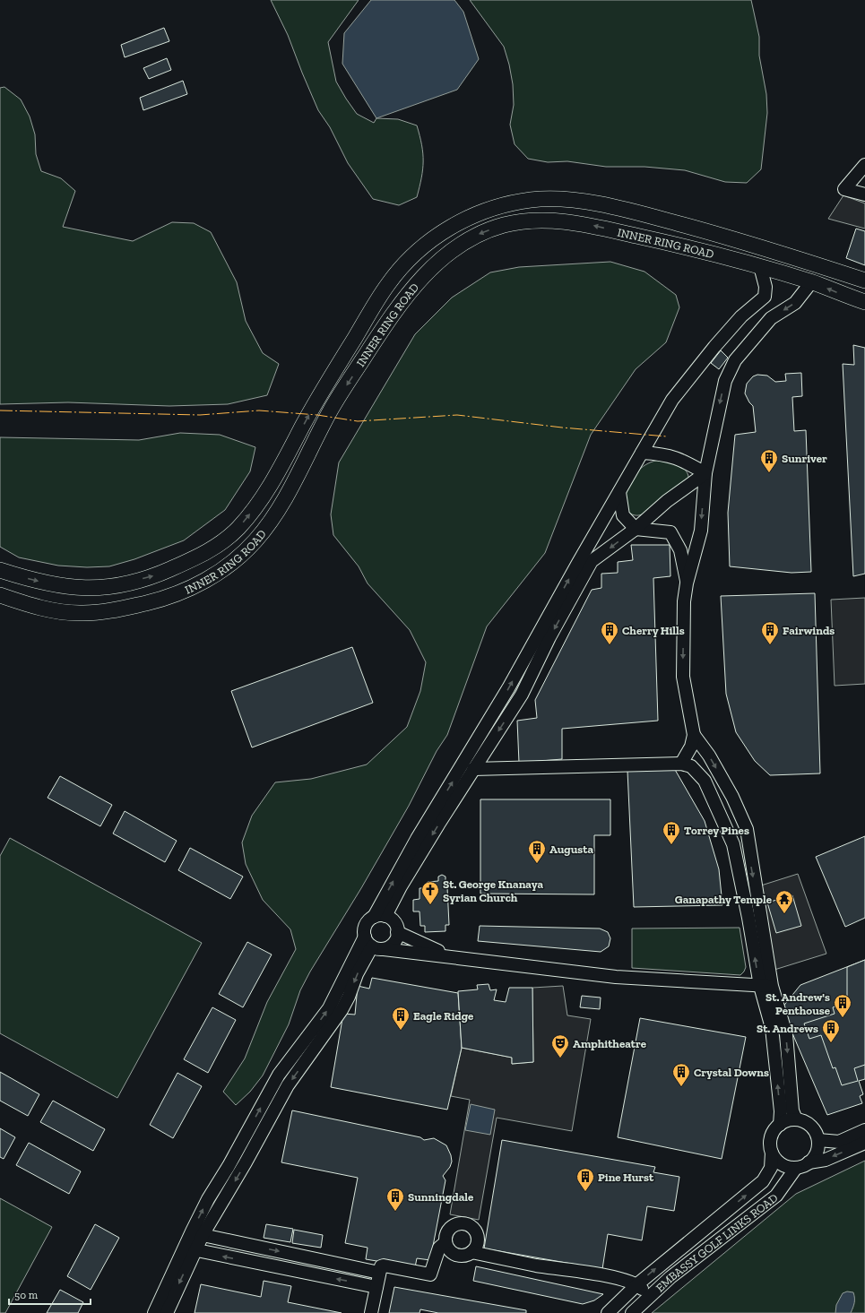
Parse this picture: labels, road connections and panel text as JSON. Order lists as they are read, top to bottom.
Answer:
{
  "streets": {
    "main road": ["INNER RING ROAD"],
    "street": ["EMBASSY GOLF LINKS ROAD"]
  },
  "places": {
    "building": [
      "Sunriver",
      "Cherry Hills",
      "Fairwinds",
      "Torrey Pines",
      "Augusta",
      "St. Andrew's Penthouse",
      "Eagle Ridge",
      "St. Andrews",
      "Crystal Downs",
      "Pine Hurst",
      "Sunningdale"
    ],
    "church": ["St. George Knanaya Syrian Church"],
    "temple": ["Ganapathy Temple"],
    "theatre": ["Amphitheatre"]
  },
  "scale_bar": "50 m"
}
